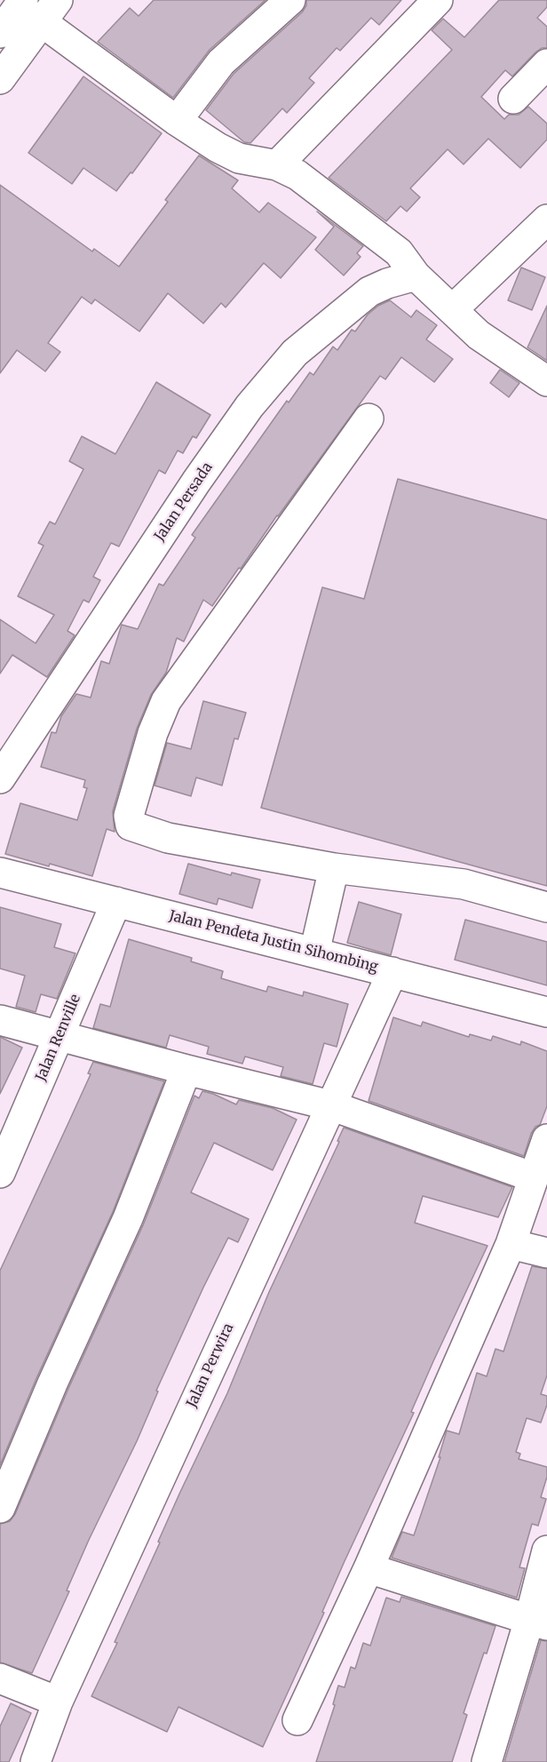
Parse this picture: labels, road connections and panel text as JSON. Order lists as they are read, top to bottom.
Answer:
{
  "streets": {
    "street": [
      "Jalan Persada",
      "Jalan Pendeta Justin Sihombing",
      "Jalan Renville",
      "Jalan Perwira"
    ]
  },
  "crossings": [
    ["Jalan Pendeta Justin Sihombing", "Jalan Renville"],
    ["Jalan Pendeta Justin Sihombing", "Jalan Perwira"]
  ]
}
